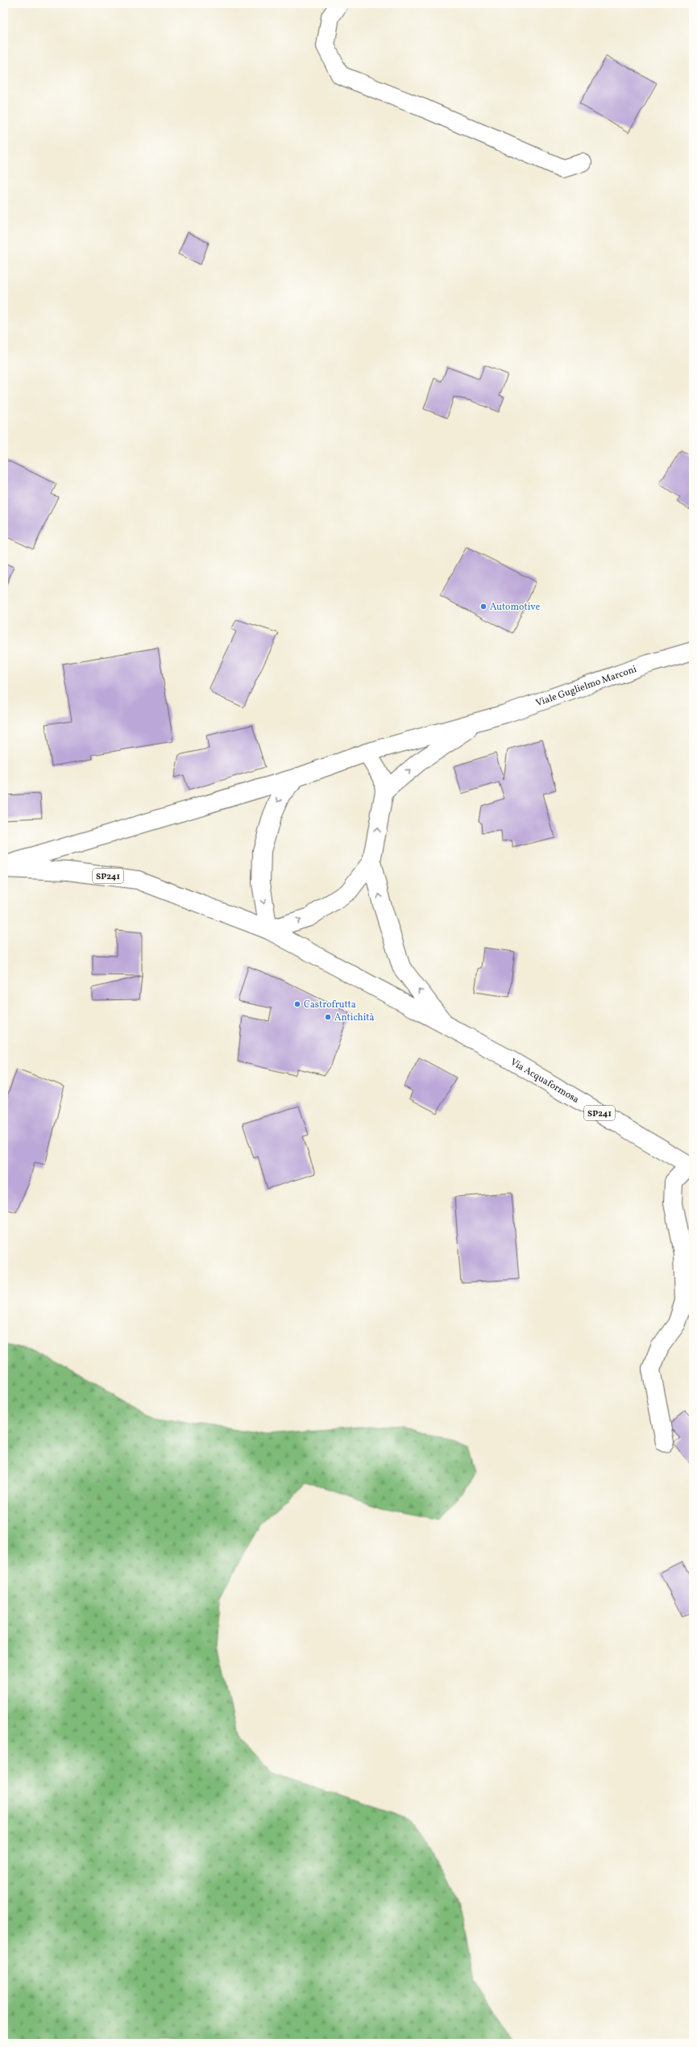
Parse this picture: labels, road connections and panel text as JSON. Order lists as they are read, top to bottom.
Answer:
{
  "streets": {
    "main road": ["Viale Guglielmo Marconi", "SP241", "Via Acquaformosa"]
  },
  "crossings": [
    ["SP241", "Via Acquaformosa"]
  ],
  "places": ["Automotive", "Castrofrutta", "Antichità"]
}
